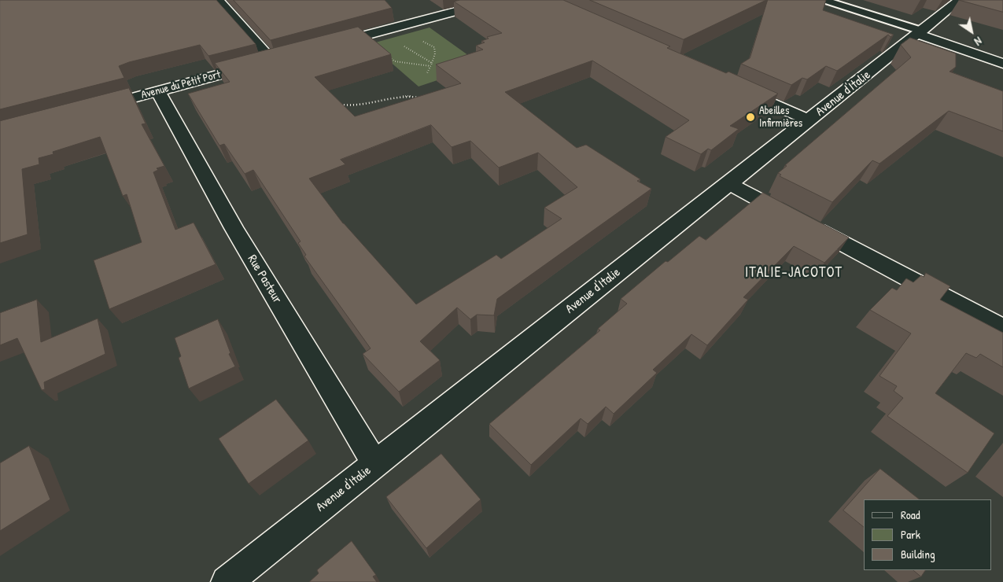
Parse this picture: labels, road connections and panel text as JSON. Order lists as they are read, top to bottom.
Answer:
{
  "streets": {
    "street": ["Avenue du Petit Port", "Avenue d'Italie", "Rue Pasteur"]
  },
  "crossings": [
    ["Avenue du Petit Port", "Rue Pasteur"],
    ["Avenue d'Italie", "Rue Pasteur"]
  ],
  "districts": ["ITALIE-JACOTOT"],
  "places": ["Abeilles Infirmières"],
  "legend": ["Road", "Park", "Building"],
  "north": "bottom right"
}
